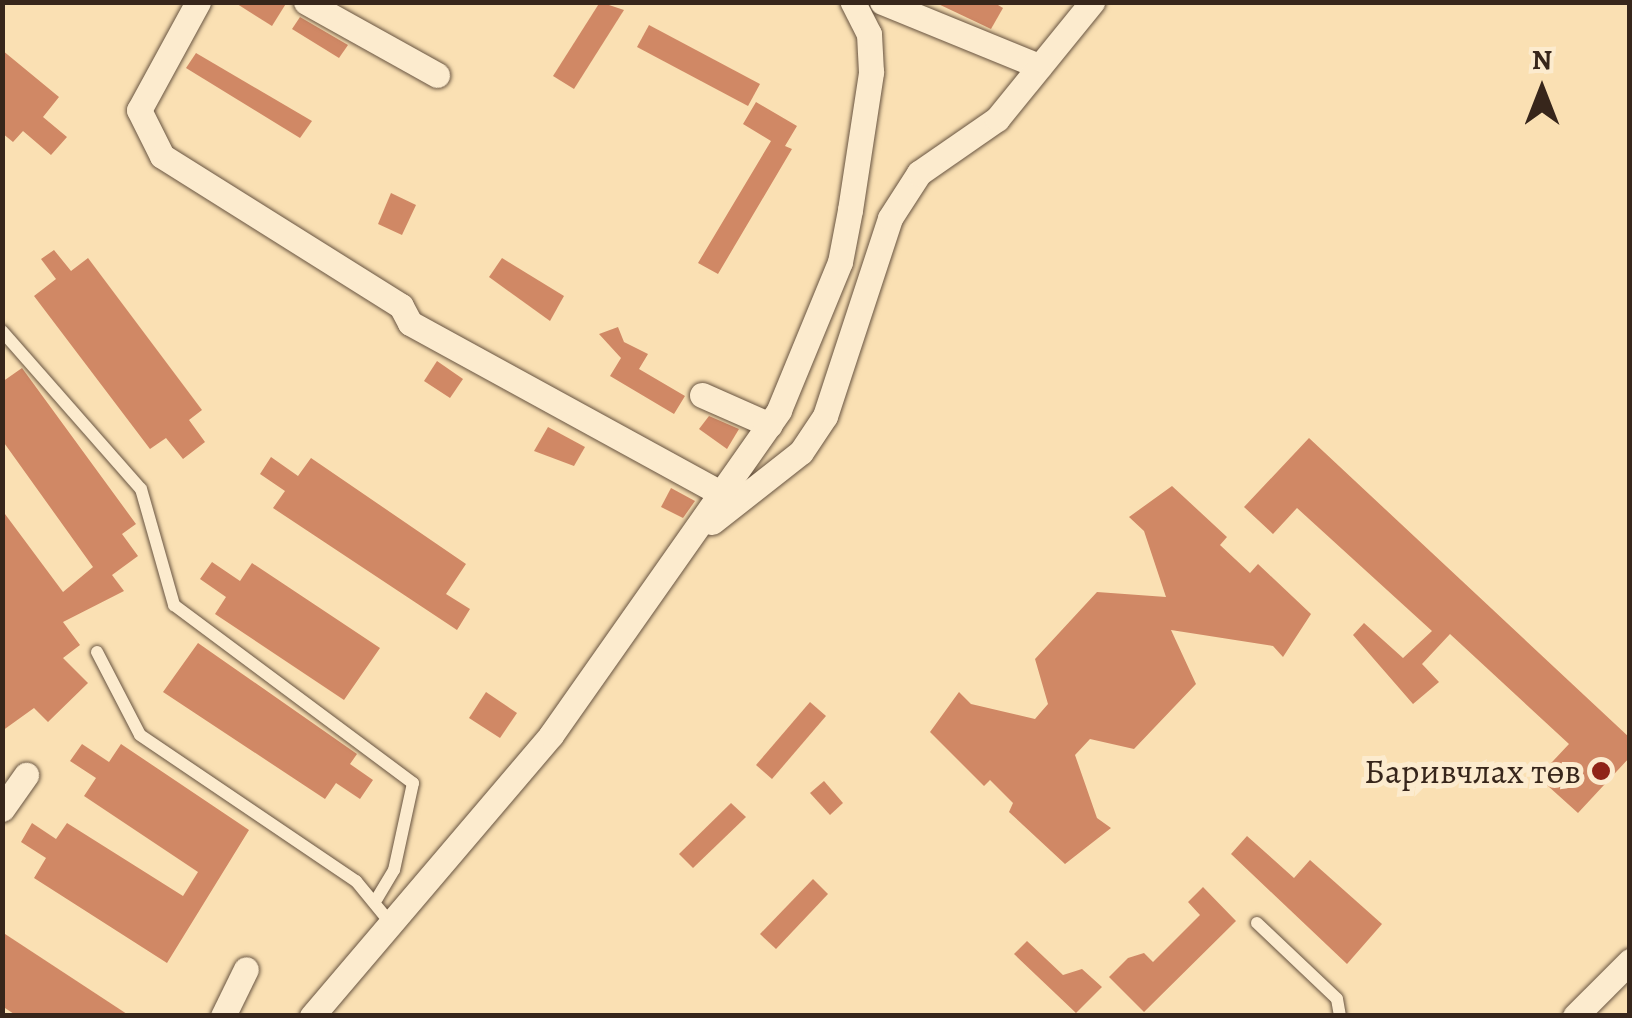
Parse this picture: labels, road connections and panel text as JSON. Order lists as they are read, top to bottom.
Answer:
{
  "places": ["Баривчлах төв"],
  "north": "top"
}
